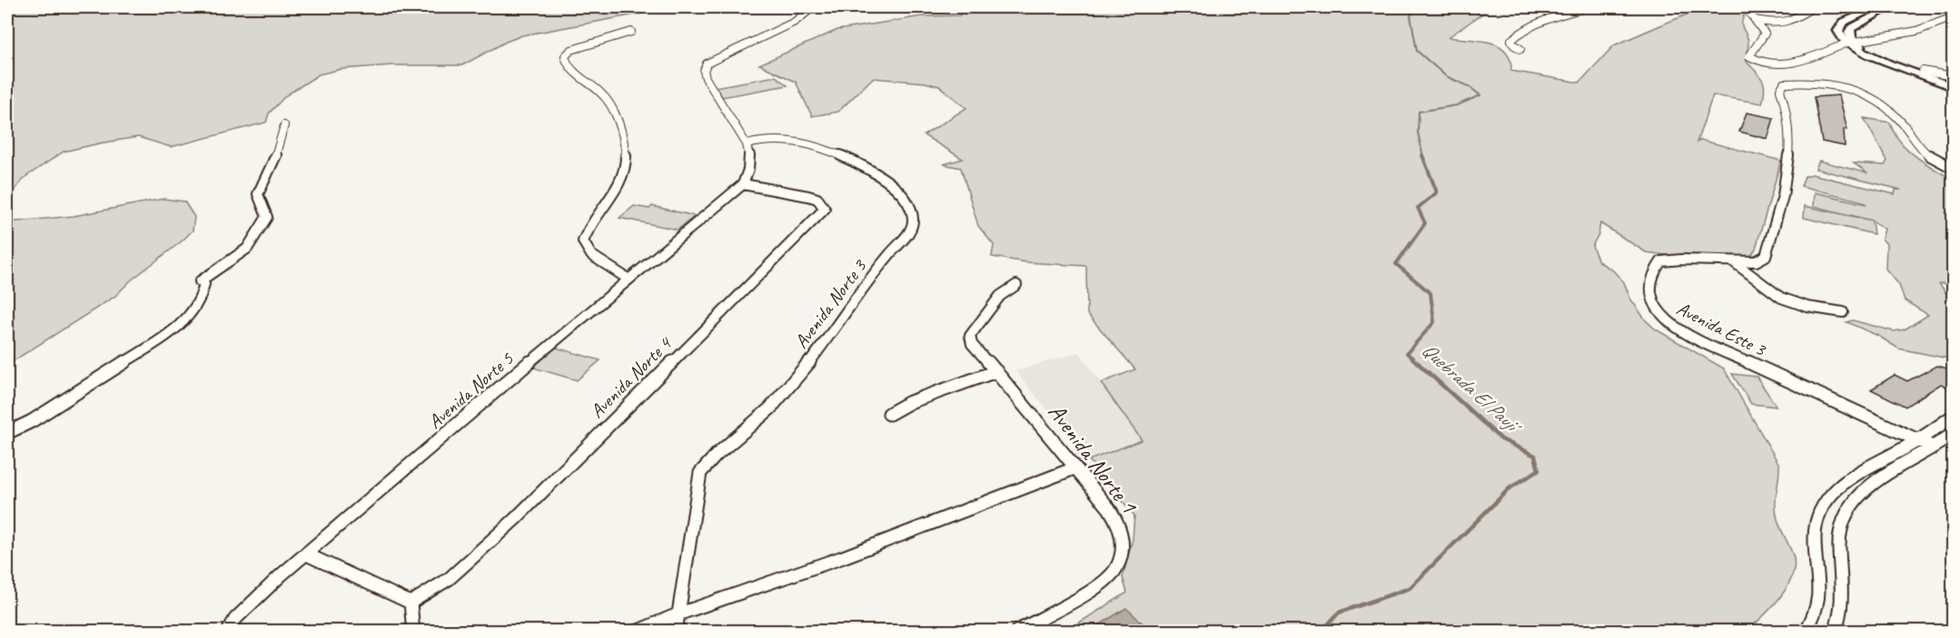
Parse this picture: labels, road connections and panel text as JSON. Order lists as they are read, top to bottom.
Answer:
{
  "streets": {
    "street": [
      "Avenida Norte 3",
      "Avenida Este 3",
      "Avenida Norte 4",
      "Avenida Norte 5",
      "Avenida Norte 1"
    ]
  },
  "crossings": [
    ["Avenida Norte 4", "Avenida Norte 5"]
  ],
  "water": ["Quebrada El Paují"]
}
